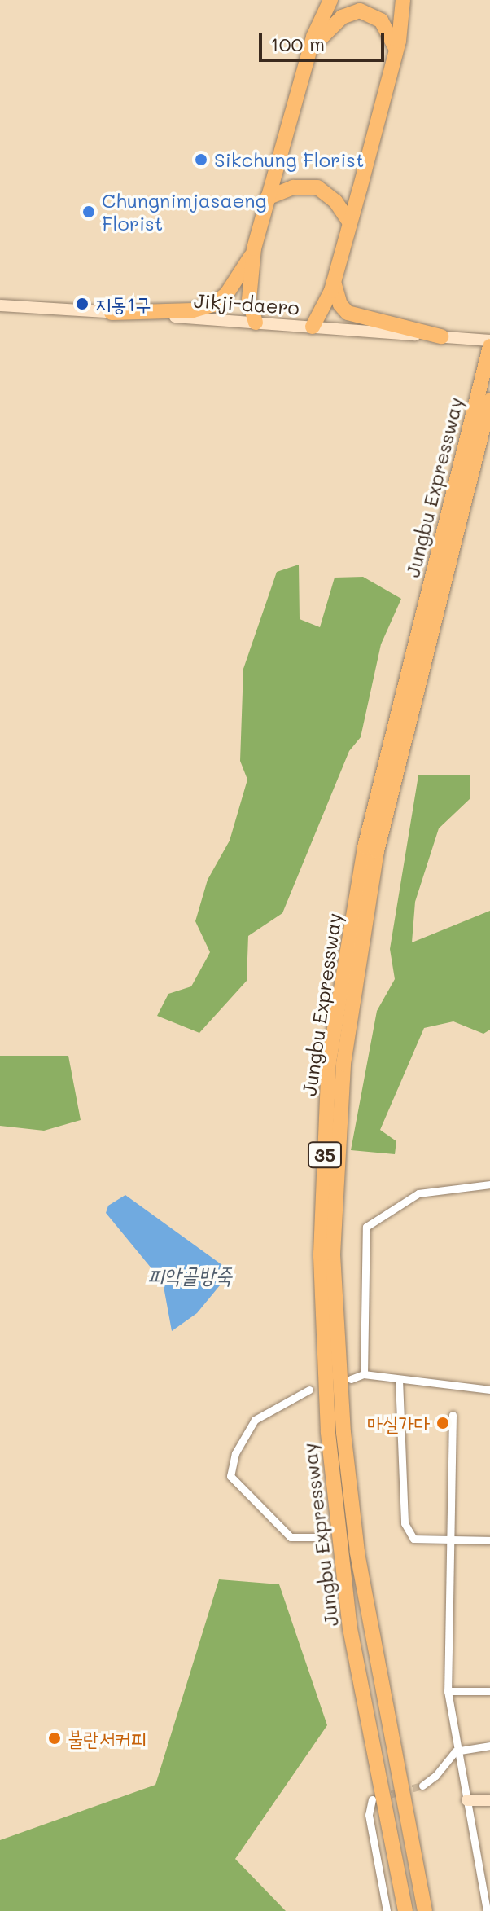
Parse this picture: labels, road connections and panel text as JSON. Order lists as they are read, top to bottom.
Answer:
{
  "streets": {
    "highway": ["Jungbu Expressway", "35"],
    "main road": ["Jikji-daero"]
  },
  "water": ["피악골방죽"],
  "places": [
    "Sikchung Florist",
    "Chungnimjasaeng Florist",
    "지동1구",
    "마실가다",
    "불란서커피"
  ],
  "scale_bar": "100 m"
}
